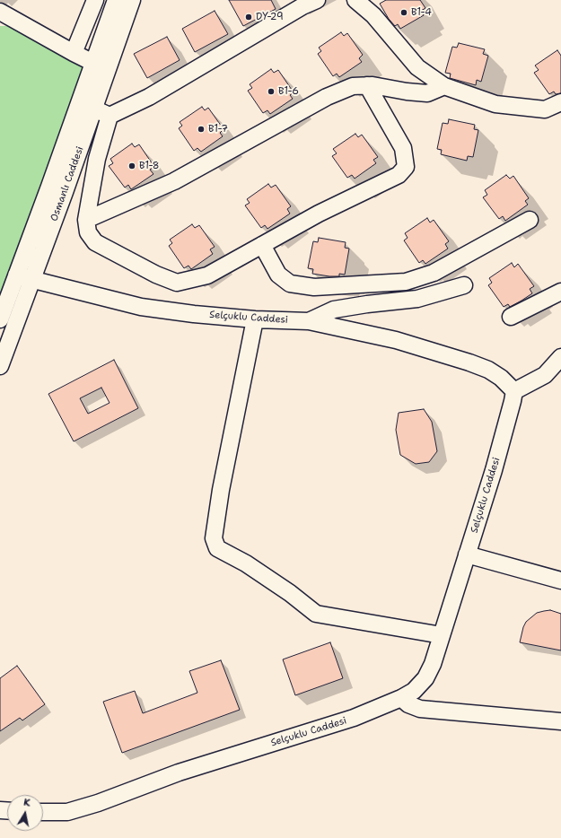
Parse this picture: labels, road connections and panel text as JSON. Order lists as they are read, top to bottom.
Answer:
{
  "streets": {
    "street": ["Osmanlı Caddesi", "Selçuklu Caddesi"]
  },
  "crossings": [
    ["Osmanlı Caddesi", "Selçuklu Caddesi"]
  ],
  "places": [
    "B1-4",
    "DY-29",
    "B1-6",
    "B1-7",
    "B1-8"
  ],
  "north": "top"
}
